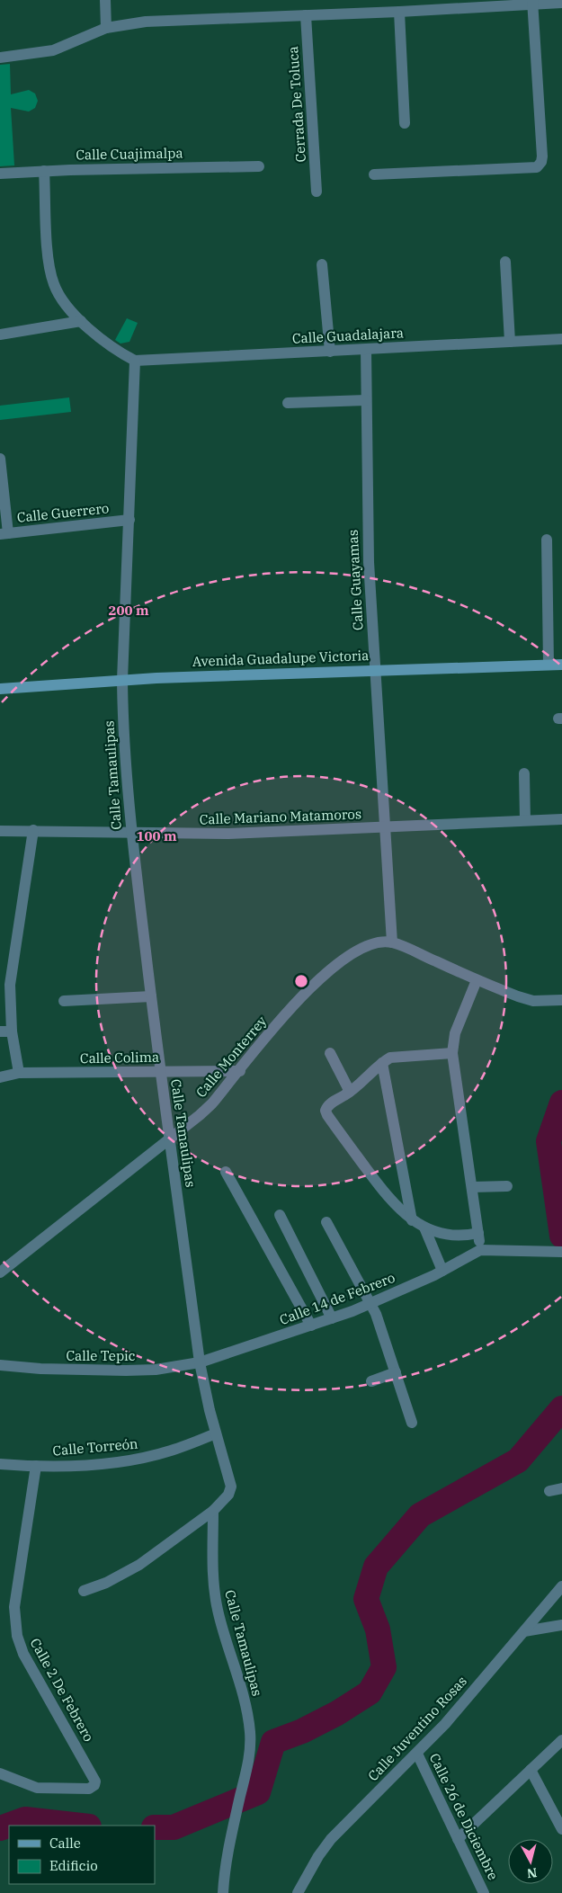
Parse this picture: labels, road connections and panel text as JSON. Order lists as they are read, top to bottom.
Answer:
{
  "streets": {
    "main road": ["Avenida Guadalupe Victoria"],
    "street": [
      "Cerrada De Toluca",
      "Calle Cuajimalpa",
      "Calle Guadalajara",
      "Calle Guerrero",
      "Calle Guayamas",
      "Calle Tamaulipas",
      "Calle Mariano Matamoros",
      "Calle Monterrey",
      "Calle Colima",
      "Calle 14 de Febrero",
      "Calle Tepic",
      "Calle Torreón",
      "Calle 2 De Febrero",
      "Calle Juventino Rosas",
      "Calle 26 de Diciembre"
    ]
  },
  "crossings": [
    ["Calle Guadalajara", "Calle Guayamas"],
    ["Calle Guadalajara", "Calle Tamaulipas"],
    ["Calle Guerrero", "Calle Tamaulipas"],
    ["Calle Guayamas", "Avenida Guadalupe Victoria"],
    ["Calle Guayamas", "Calle Mariano Matamoros"],
    ["Calle Guayamas", "Calle Monterrey"],
    ["Avenida Guadalupe Victoria", "Calle Tamaulipas"],
    ["Calle Tamaulipas", "Calle Mariano Matamoros"],
    ["Calle Tamaulipas", "Calle Monterrey"],
    ["Calle Tamaulipas", "Calle Colima"],
    ["Calle Tamaulipas", "Calle 14 de Febrero"],
    ["Calle Tamaulipas", "Calle Tepic"],
    ["Calle Tamaulipas", "Calle Torreón"],
    ["Calle Monterrey", "Calle Colima"],
    ["Calle 14 de Febrero", "Calle Tepic"],
    ["Calle Torreón", "Calle 2 De Febrero"],
    ["Calle Juventino Rosas", "Calle 26 de Diciembre"]
  ],
  "legend": ["Calle", "Edificio"],
  "north": "bottom",
  "rings": ["200 m", "100 m"]
}
